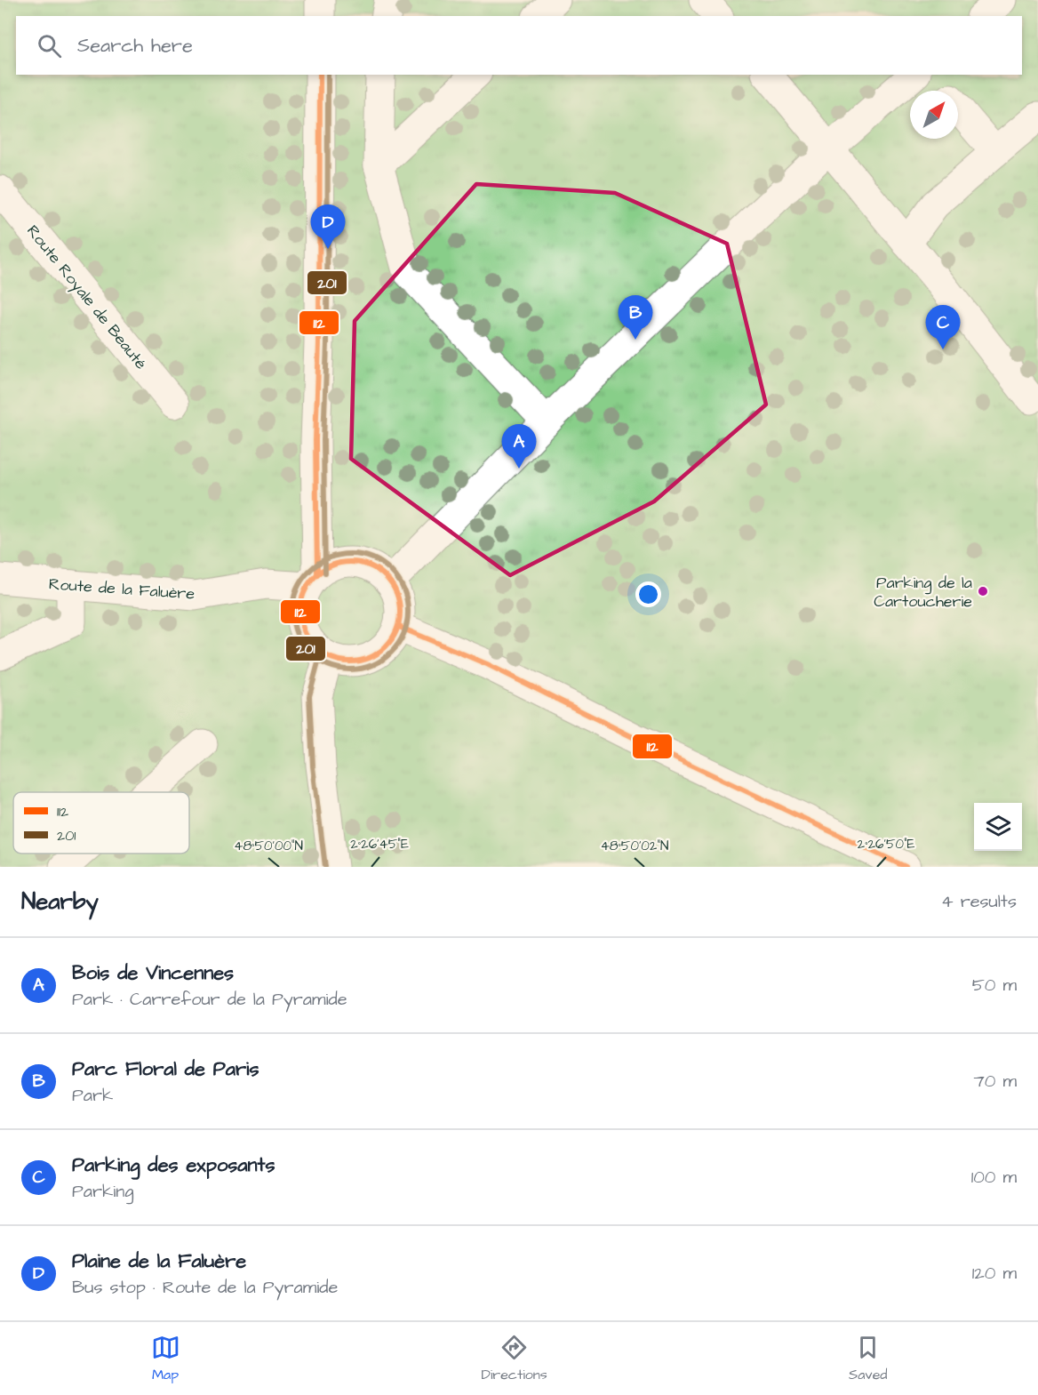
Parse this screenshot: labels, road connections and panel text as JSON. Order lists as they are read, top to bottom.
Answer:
{
  "streets": {
    "street": ["Route Royale de Beauté", "Route de la Faluère"]
  },
  "places": ["Parking de la Cartoucherie"],
  "lines": ["transit line 112", "transit line 201"],
  "legend": ["112", "201"],
  "north": "top right",
  "page": {
    "search": "Search here",
    "pins": [
      "D",
      "B",
      "C",
      "A"
    ],
    "heading": ["Nearby", "4 results"],
    "list": [
      {
        "mark": "A",
        "name": "Bois de Vincennes",
        "note": "Park · Carrefour de la Pyramide",
        "value": "50 m"
      },
      {
        "mark": "B",
        "name": "Parc Floral de Paris",
        "note": "Park",
        "value": "70 m"
      },
      {
        "mark": "C",
        "name": "Parking des exposants",
        "note": "Parking",
        "value": "100 m"
      },
      {
        "mark": "D",
        "name": "Plaine de la Faluère",
        "note": "Bus stop · Route de la Pyramide",
        "value": "120 m"
      }
    ],
    "nav": ["Map", "Directions", "Saved"]
  },
  "coordinates": [
    "2°26'45\"E",
    "2°26'50\"E",
    "48°50'00\"N",
    "48°50'02\"N"
  ]
}
